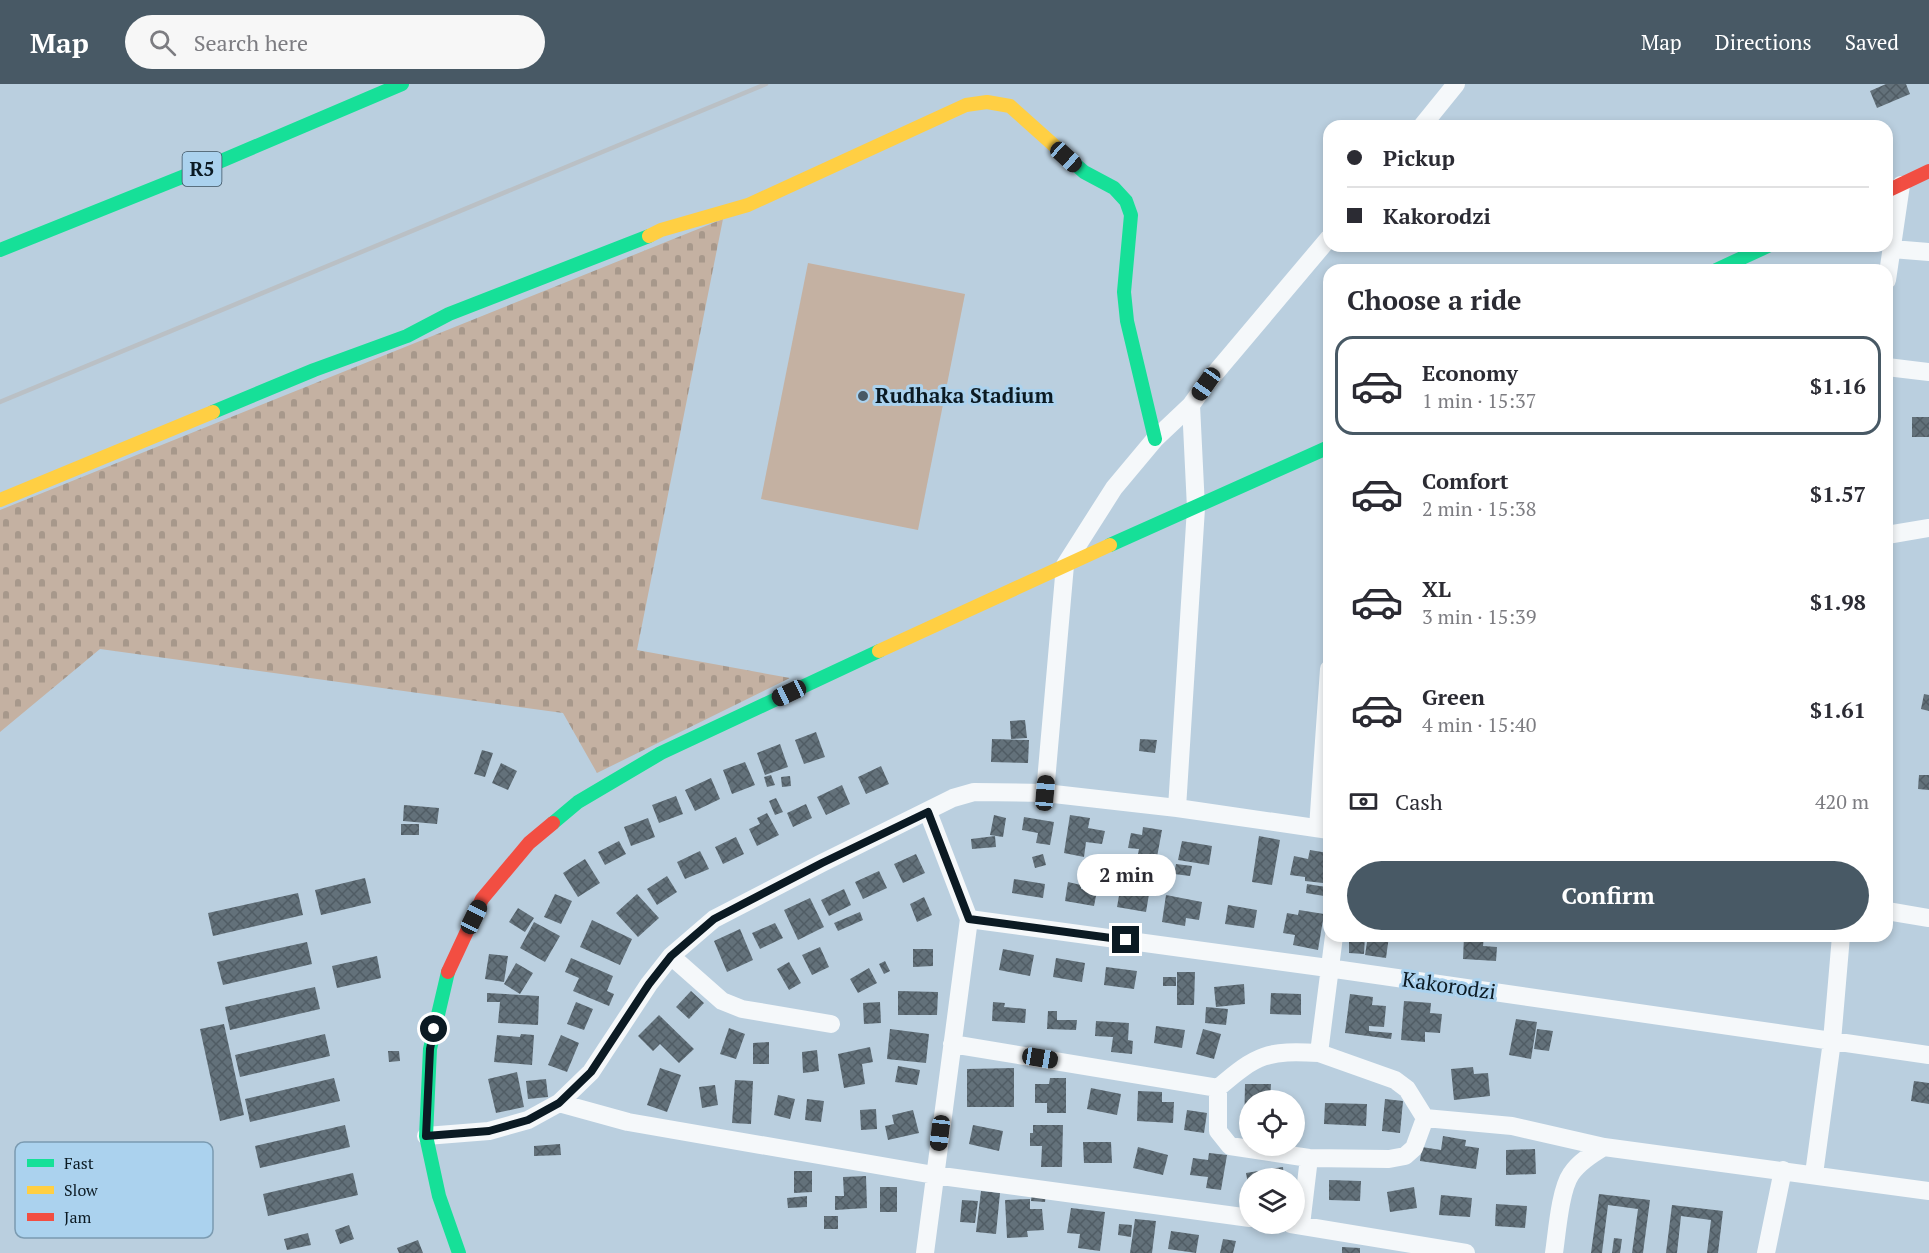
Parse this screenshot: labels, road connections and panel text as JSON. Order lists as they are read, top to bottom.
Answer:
{
  "streets": {
    "main road": ["R5"],
    "street": ["Kakorodzi"]
  },
  "places": ["Rudhaka Stadium"],
  "legend": ["Fast", "Slow", "Jam"],
  "page": {
    "header": "Map",
    "search": "Search here",
    "nav": ["Map", "Directions", "Saved"],
    "banner": ["Pickup", "Kakorodzi"],
    "heading": "Choose a ride",
    "list": [
      {
        "name": "Economy",
        "note": "1 min · 15:37",
        "value": "$1.16"
      },
      {
        "name": "Comfort",
        "note": "2 min · 15:38",
        "value": "$1.57"
      },
      {
        "name": "XL",
        "note": "3 min · 15:39",
        "value": "$1.98"
      },
      {
        "name": "Green",
        "note": "4 min · 15:40",
        "value": "$1.61"
      }
    ],
    "pay": ["Cash", "420 m"],
    "buttons": "Confirm",
    "bubble": "2 min"
  }
}
